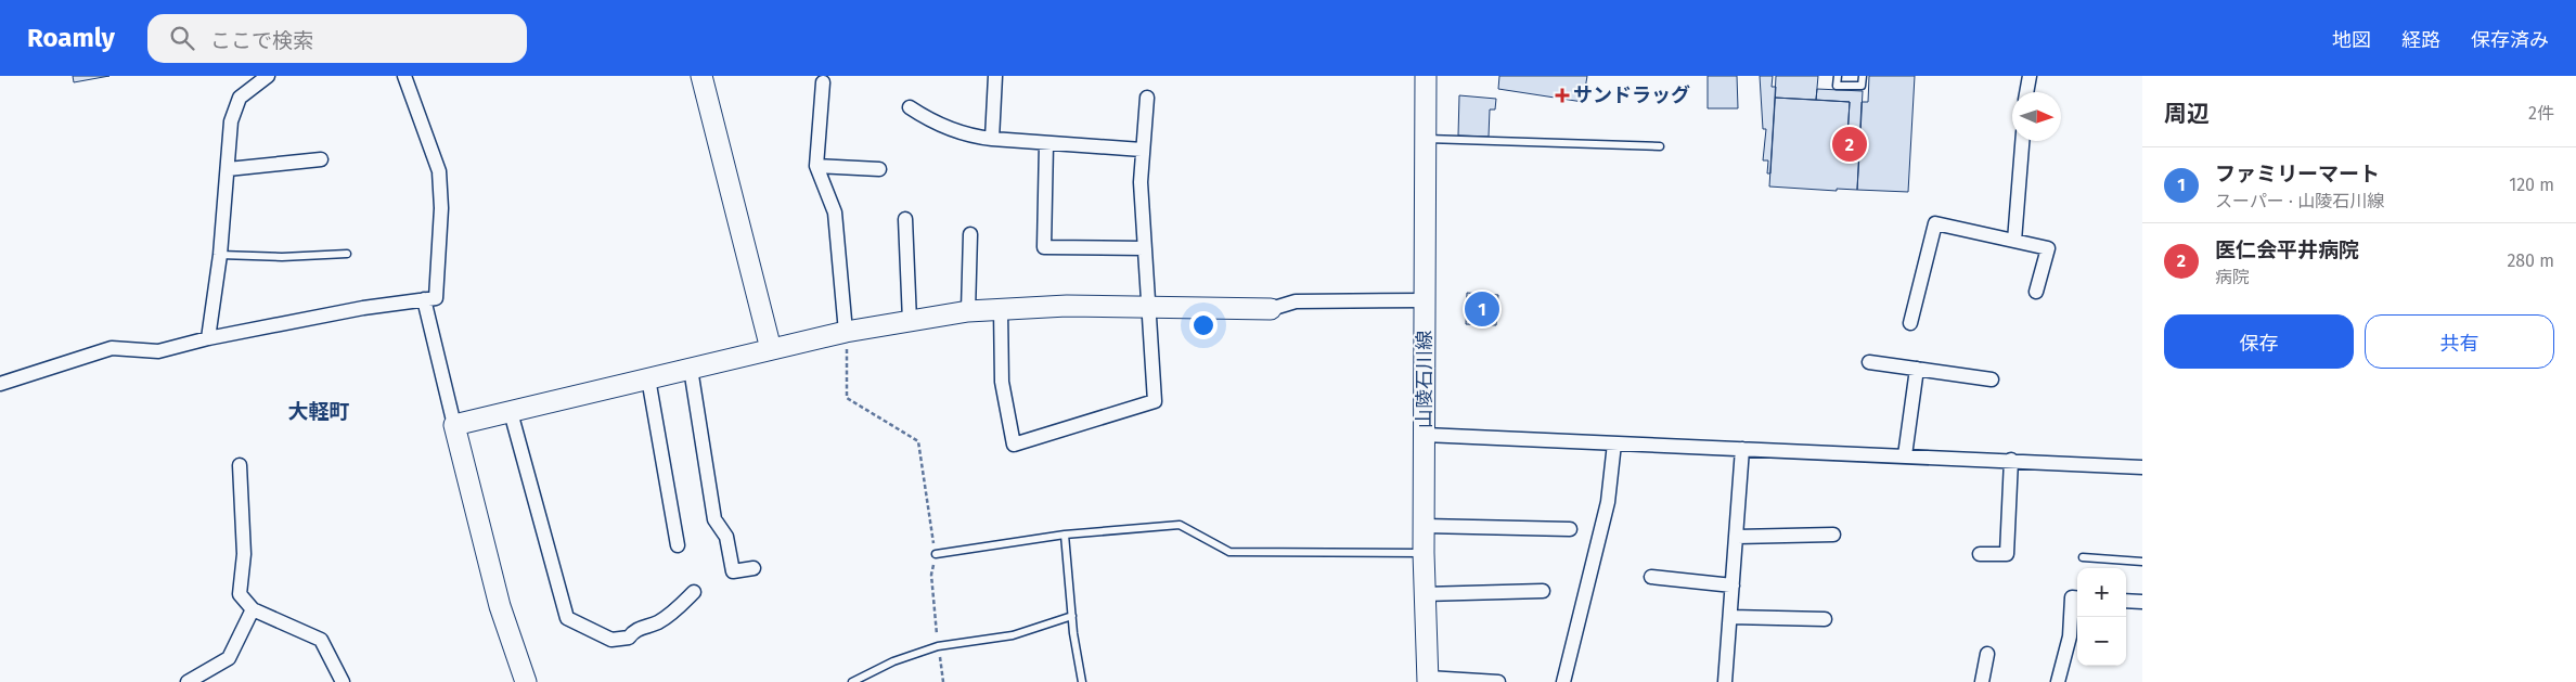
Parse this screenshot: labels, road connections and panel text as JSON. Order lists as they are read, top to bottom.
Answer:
{
  "streets": {
    "street": ["山陵石川線"]
  },
  "districts": ["大軽町"],
  "places": {
    "health": ["サンドラッグ"]
  },
  "north": "right",
  "page": {
    "header": "Roamly",
    "search": "ここで検索",
    "nav": ["地図", "経路", "保存済み"],
    "heading": ["周辺", "2件"],
    "pins": ["2", "1"],
    "list": [
      {
        "mark": "1",
        "name": "ファミリーマート",
        "note": "スーパー · 山陵石川線",
        "value": "120 m"
      },
      {
        "mark": "2",
        "name": "医仁会平井病院",
        "note": "病院",
        "value": "280 m"
      }
    ],
    "buttons": ["保存", "共有"],
    "map_buttons": ["+", "−"]
  }
}
